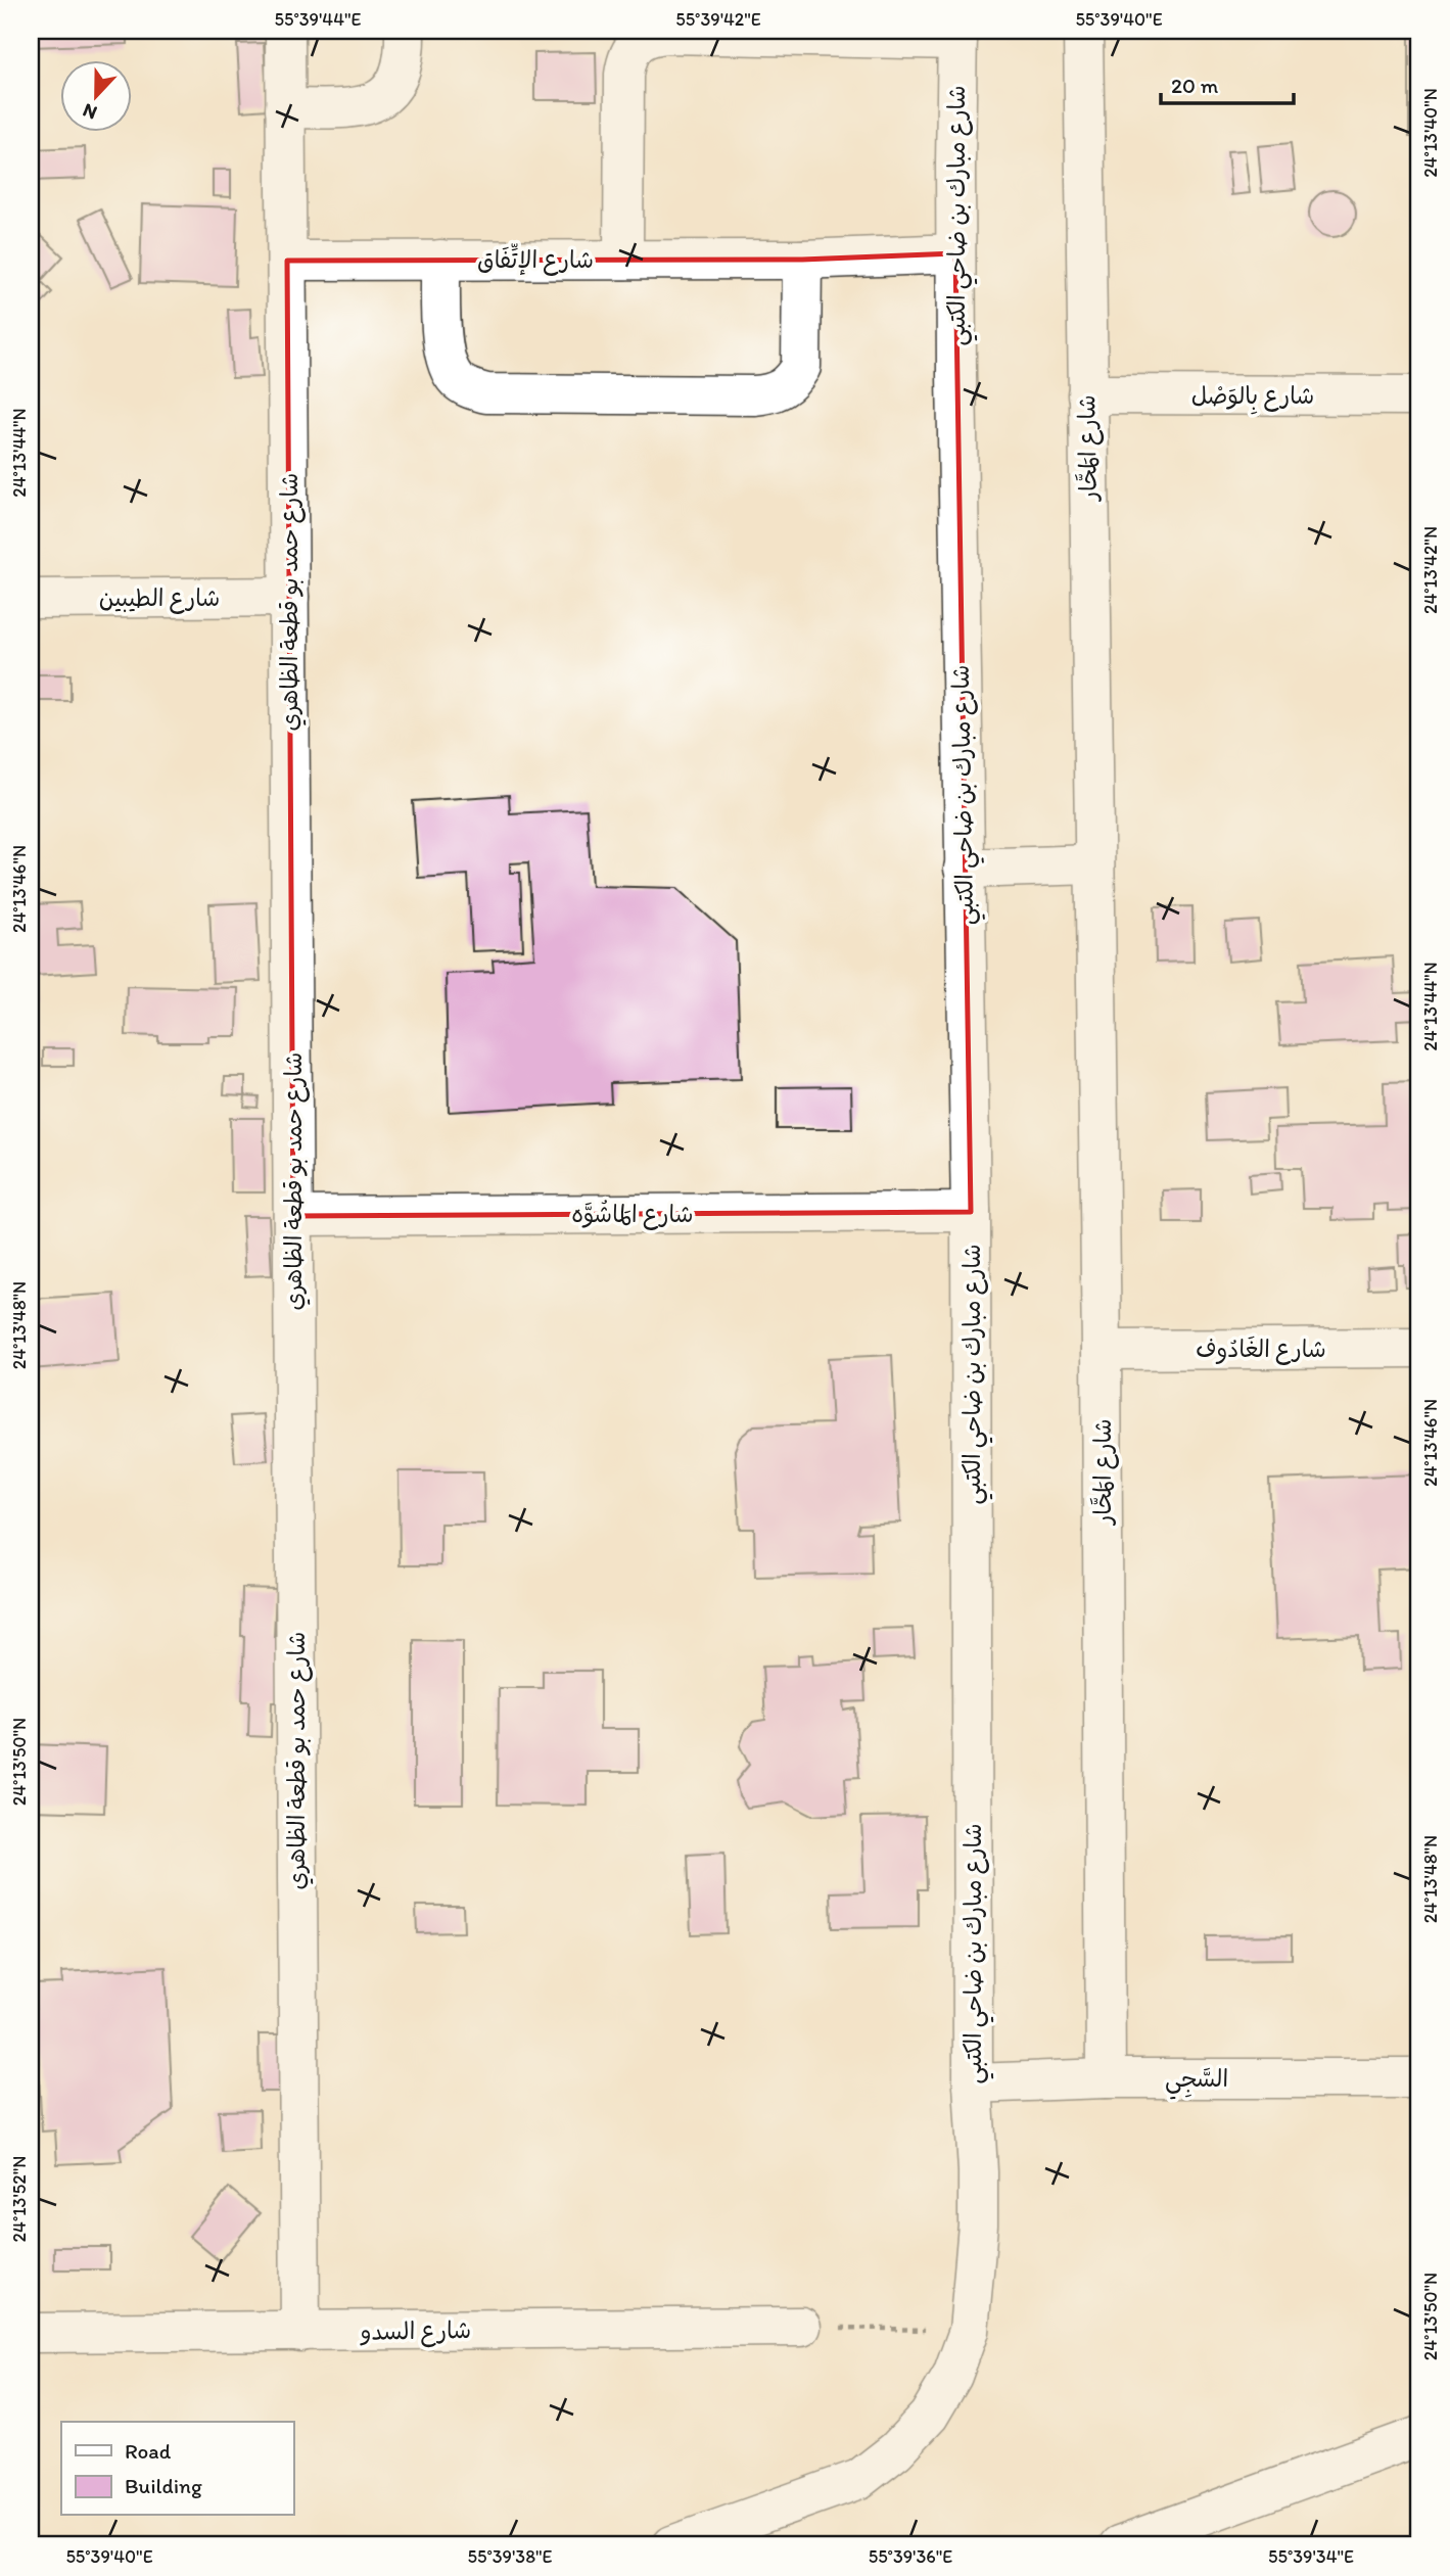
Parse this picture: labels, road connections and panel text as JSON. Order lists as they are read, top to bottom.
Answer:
{
  "streets": {
    "street": [
      "شارع مبارك بن ضاحي الكتبي",
      "شارع الإتِّفَاق",
      "شارع بِالوَصْل",
      "شارع المَحَّار",
      "شارع الطيبين",
      "شارع حمد بو قطعة الظاهري",
      "شارع المَاشُوَّه",
      "شارع الغَادُوف",
      "السَّجِي",
      "شارع السدو"
    ]
  },
  "crossings": [
    ["شارع مبارك بن ضاحي الكتبي", "شارع الإتِّفَاق"],
    ["شارع مبارك بن ضاحي الكتبي", "شارع المَاشُوَّه"],
    ["شارع مبارك بن ضاحي الكتبي", "السَّجِي"],
    ["شارع الإتِّفَاق", "شارع حمد بو قطعة الظاهري"],
    ["شارع بِالوَصْل", "شارع المَحَّار"],
    ["شارع المَحَّار", "شارع الغَادُوف"],
    ["شارع المَحَّار", "السَّجِي"],
    ["شارع الطيبين", "شارع حمد بو قطعة الظاهري"],
    ["شارع حمد بو قطعة الظاهري", "شارع المَاشُوَّه"],
    ["شارع حمد بو قطعة الظاهري", "شارع السدو"]
  ],
  "legend": ["Road", "Building"],
  "scale_bar": "20 m",
  "north": "bottom",
  "coordinates": [
    "55°39'44\"E",
    "55°39'42\"E",
    "55°39'40\"E",
    "24°13'40\"N",
    "24°13'44\"N",
    "24°13'42\"N",
    "24°13'46\"N",
    "24°13'48\"N",
    "24°13'50\"N",
    "24°13'52\"N",
    "55°39'38\"E",
    "55°39'36\"E",
    "55°39'34\"E"
  ]
}
